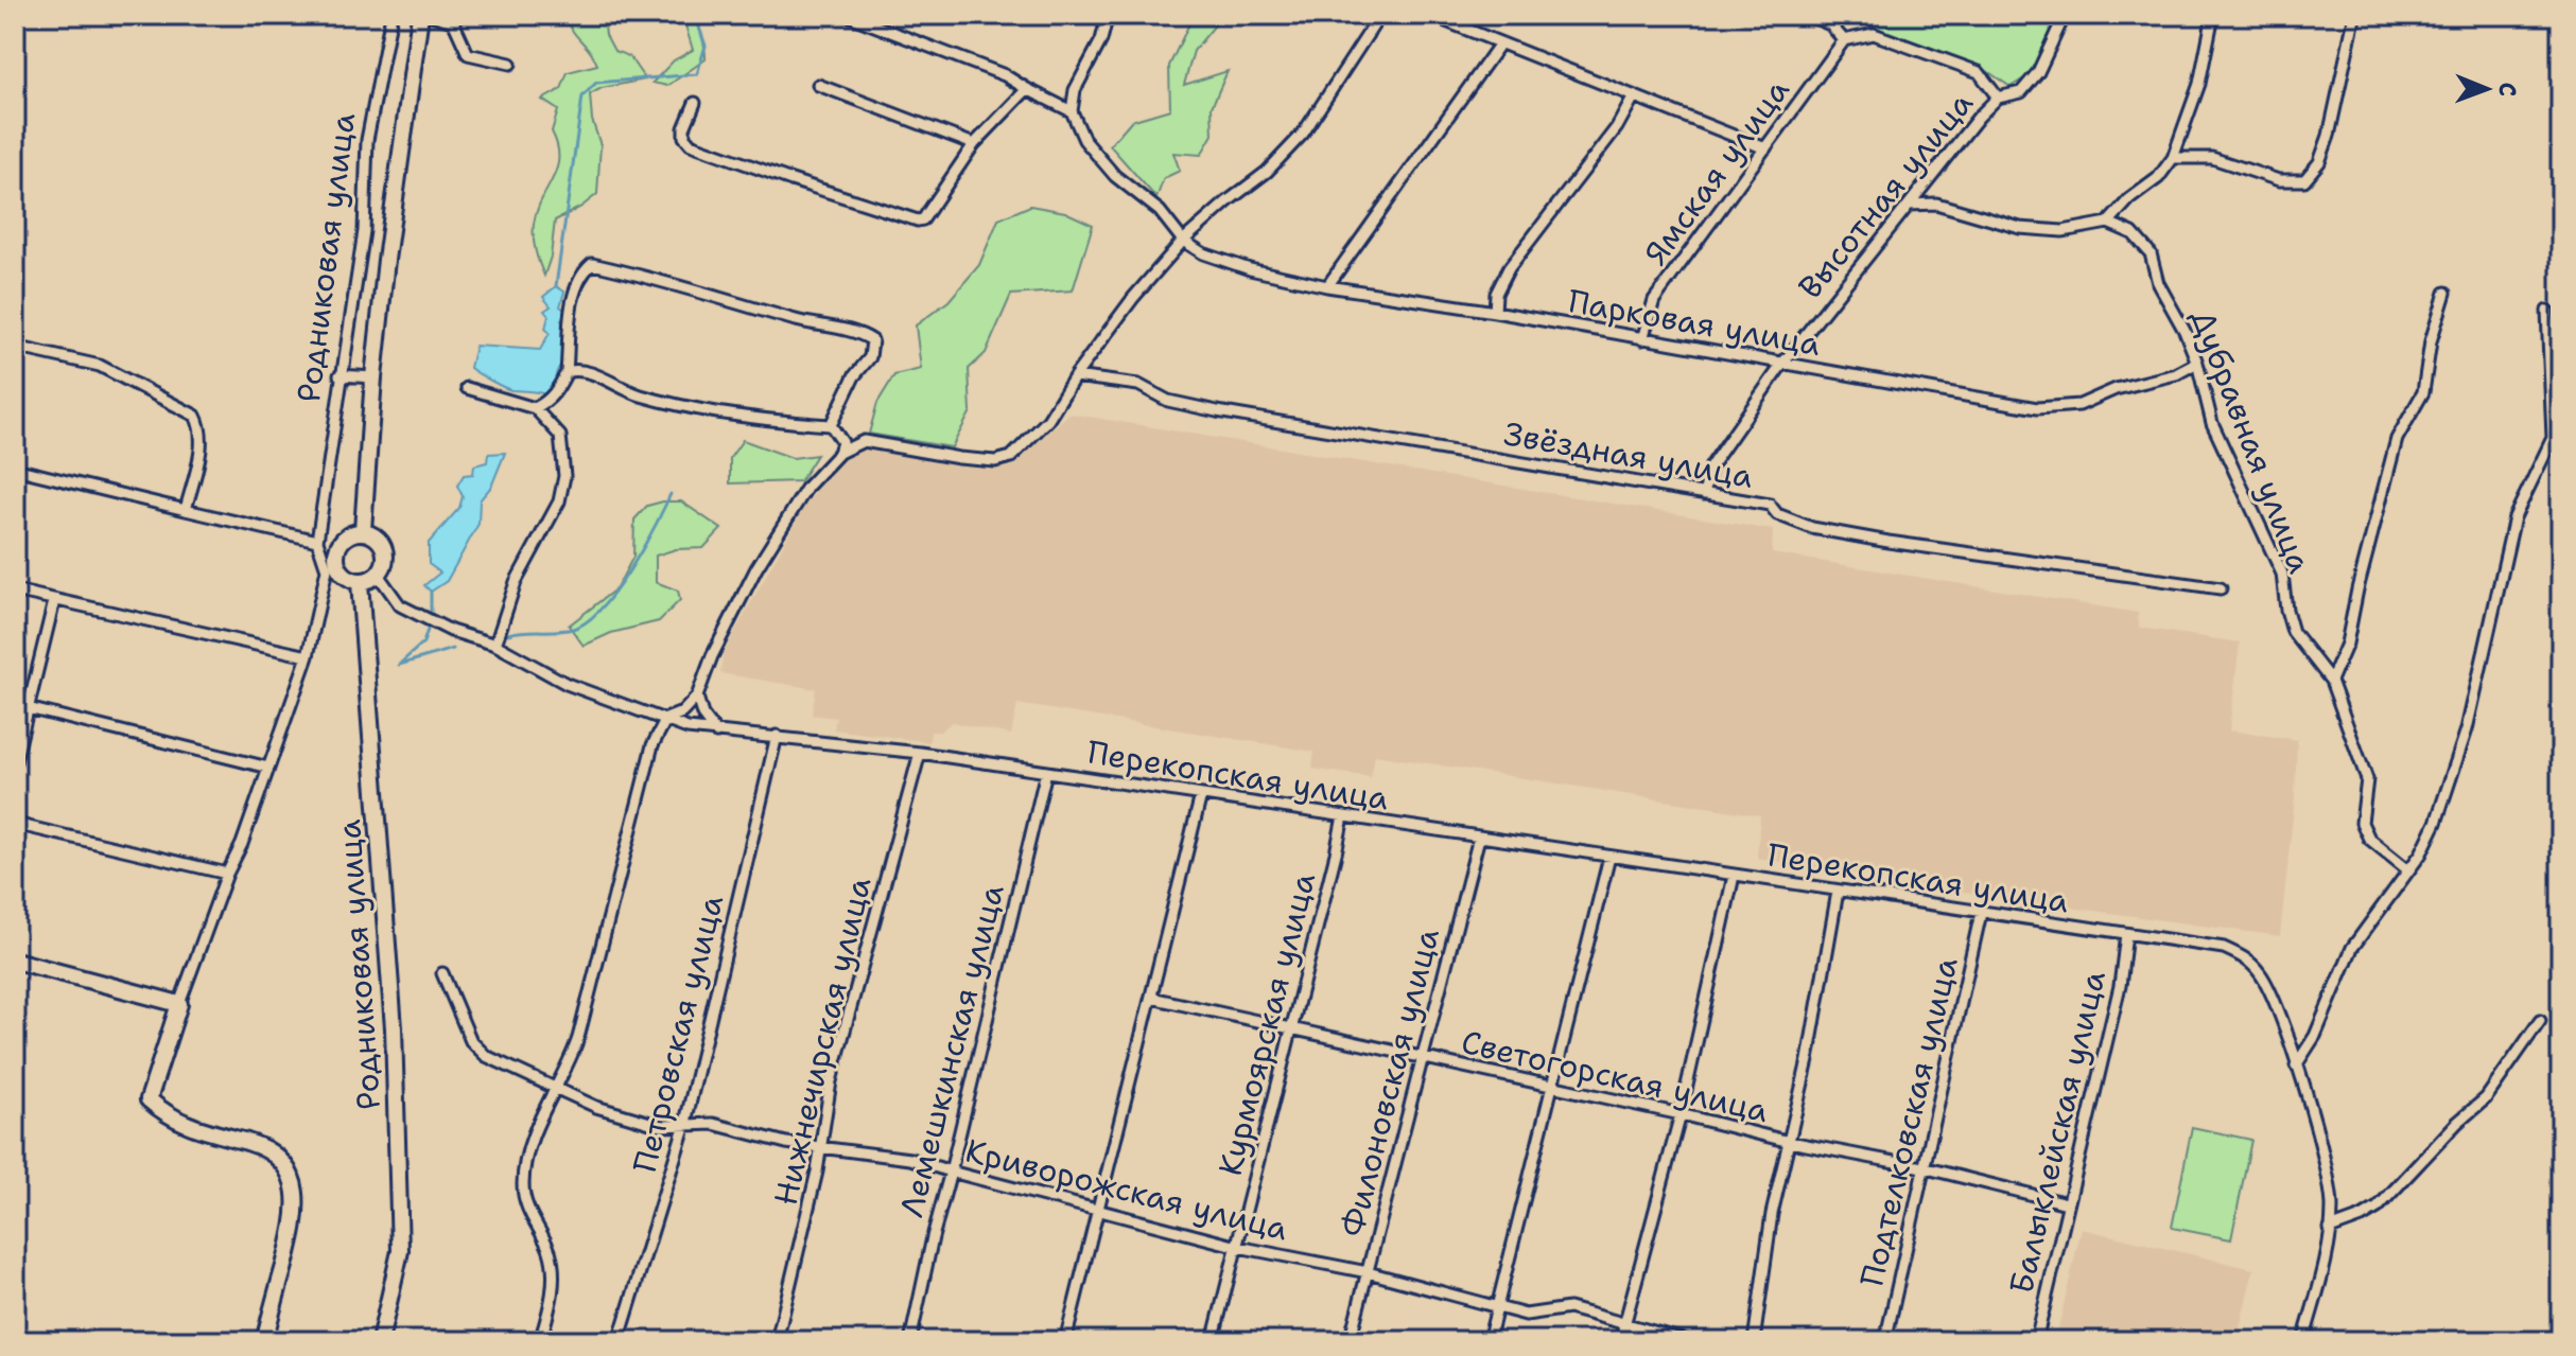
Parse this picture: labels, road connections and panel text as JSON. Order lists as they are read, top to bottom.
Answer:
{
  "streets": {
    "main road": ["Родниковая улица"],
    "street": [
      "Ямская улица",
      "Высотная улица",
      "Парковая улица",
      "Дубравная улица",
      "Звёздная улица",
      "Перекопская улица",
      "Курмоярская улица",
      "Петровская улица",
      "Нижнечирская улица",
      "Лемешкинская улица",
      "Светогорская улица",
      "Филоновская улица",
      "Подтелковская улица",
      "Балыклейская улица",
      "Криворожская улица"
    ]
  },
  "crossings": [
    ["Ямская улица", "Парковая улица"],
    ["Высотная улица", "Парковая улица"],
    ["Высотная улица", "Звёздная улица"],
    ["Родниковая улица", "Перекопская улица"],
    ["Парковая улица", "Дубравная улица"],
    ["Перекопская улица", "Курмоярская улица"],
    ["Перекопская улица", "Петровская улица"],
    ["Перекопская улица", "Нижнечирская улица"],
    ["Перекопская улица", "Лемешкинская улица"],
    ["Перекопская улица", "Филоновская улица"],
    ["Перекопская улица", "Подтелковская улица"],
    ["Перекопская улица", "Балыклейская улица"],
    ["Курмоярская улица", "Светогорская улица"],
    ["Курмоярская улица", "Криворожская улица"],
    ["Петровская улица", "Криворожская улица"],
    ["Нижнечирская улица", "Криворожская улица"],
    ["Лемешкинская улица", "Криворожская улица"],
    ["Светогорская улица", "Филоновская улица"],
    ["Светогорская улица", "Подтелковская улица"],
    ["Светогорская улица", "Балыклейская улица"],
    ["Филоновская улица", "Криворожская улица"]
  ],
  "north": "right"
}
